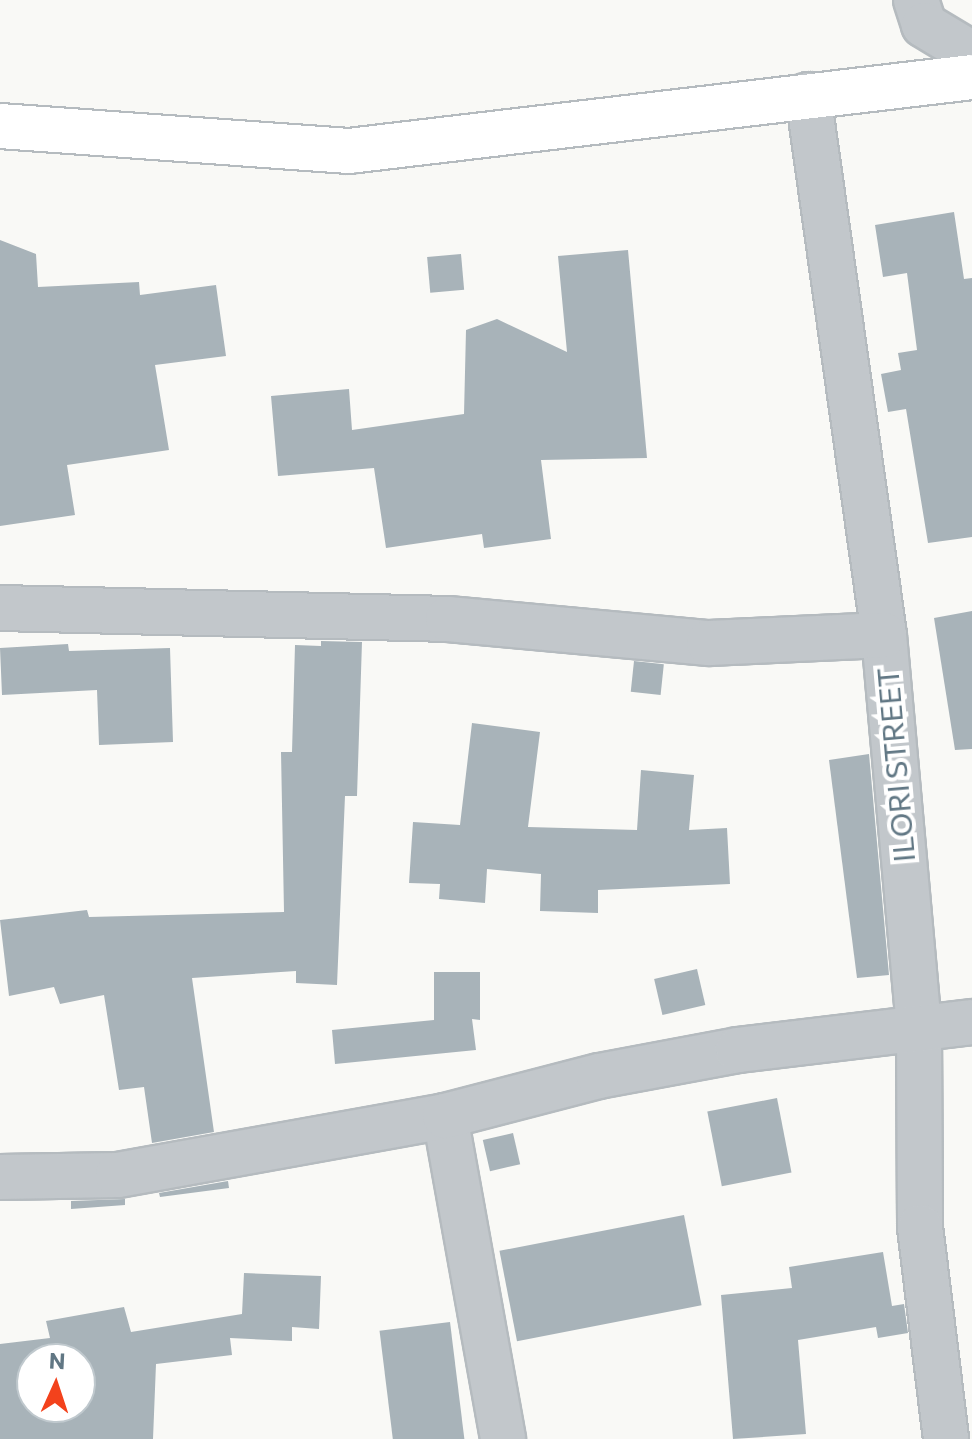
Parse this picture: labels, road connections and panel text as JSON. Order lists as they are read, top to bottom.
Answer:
{
  "streets": {
    "street": ["ILORI STREET"]
  },
  "north": "top"
}
